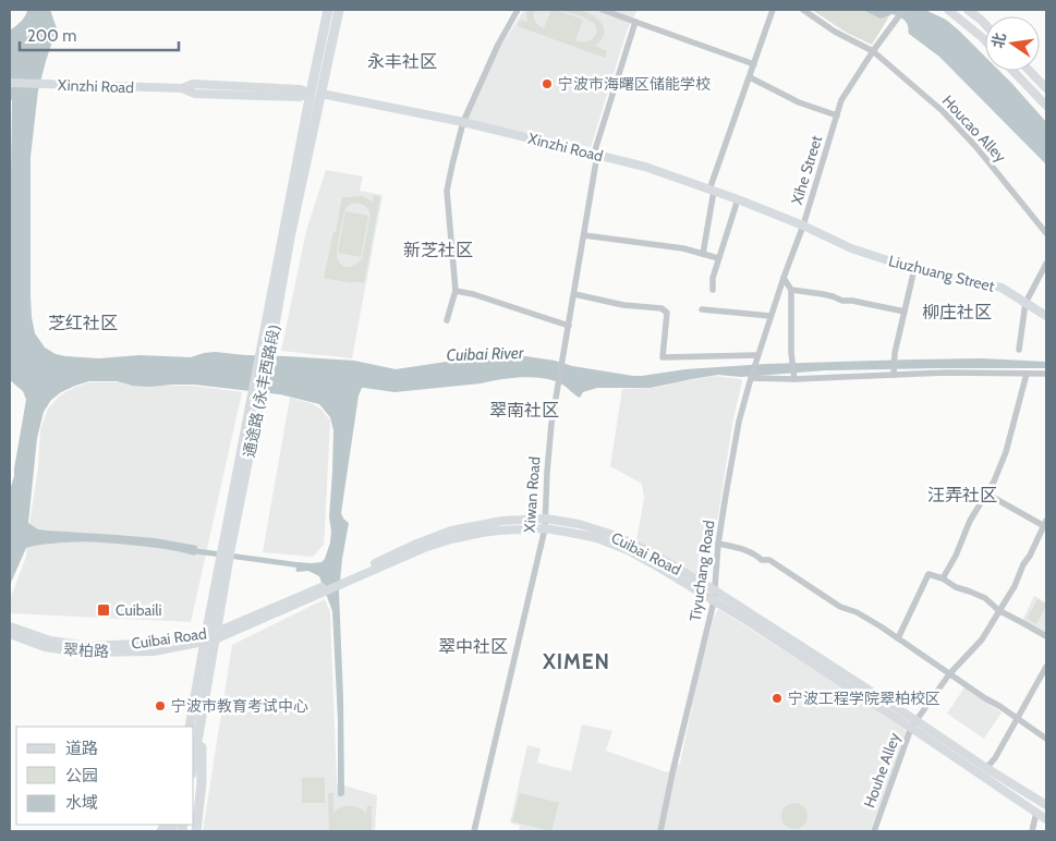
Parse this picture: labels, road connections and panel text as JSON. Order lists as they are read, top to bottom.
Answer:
{
  "streets": {
    "main road": [
      "Xinzhi Road",
      "Liuzhuang Street",
      "通途路 (永丰西路段)",
      "Cuibai Road",
      "翠柏路"
    ],
    "street": [
      "Houcao Alley",
      "Xihe Street",
      "Xiwan Road",
      "Tiyuchang Road",
      "Houhe Alley"
    ]
  },
  "crossings": [
    ["Xinzhi Road", "Xihe Street"],
    ["Xinzhi Road", "Liuzhuang Street"],
    ["Xinzhi Road", "通途路 (永丰西路段)"],
    ["Xinzhi Road", "Xiwan Road"],
    ["Houcao Alley", "Xihe Street"],
    ["Xihe Street", "Liuzhuang Street"],
    ["Xihe Street", "Tiyuchang Road"],
    ["通途路 (永丰西路段)", "Cuibai Road"],
    ["通途路 (永丰西路段)", "翠柏路"],
    ["Xiwan Road", "Cuibai Road"],
    ["Cuibai Road", "Tiyuchang Road"],
    ["Cuibai Road", "翠柏路"],
    ["Cuibai Road", "Houhe Alley"]
  ],
  "districts": [
    "永丰社区",
    "新芝社区",
    "柳庄社区",
    "芝红社区",
    "翠南社区",
    "汪弄社区",
    "翠中社区",
    "XIMEN"
  ],
  "water": ["Cuibai River"],
  "places": {
    "other": ["宁波市海曙区储能学校", "宁波工程学院翠柏校区", "宁波市教育考试中心"],
    "transit": ["Cuibaili"]
  },
  "legend": ["道路", "公园", "水域"],
  "scale_bar": "200 m",
  "north": "left"
}
